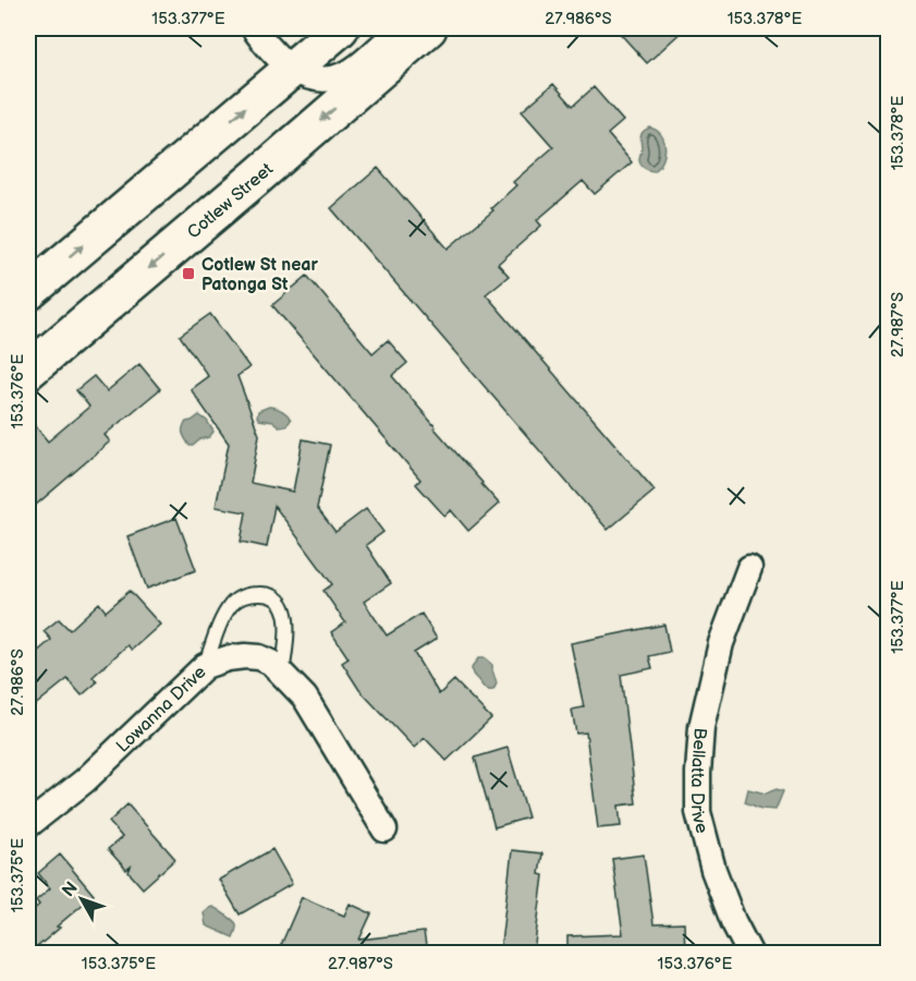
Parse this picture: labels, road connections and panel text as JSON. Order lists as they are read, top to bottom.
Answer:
{
  "streets": {
    "main road": ["Cotlew Street"],
    "street": ["Lowanna Drive", "Bellatta Drive"]
  },
  "places": {
    "transit": ["Cotlew St near Patonga St"]
  },
  "north": "top left",
  "coordinates": [
    "153.377°E",
    "27.986°S",
    "153.378°E",
    "27.987°S",
    "153.376°E",
    "153.375°E"
  ]
}
